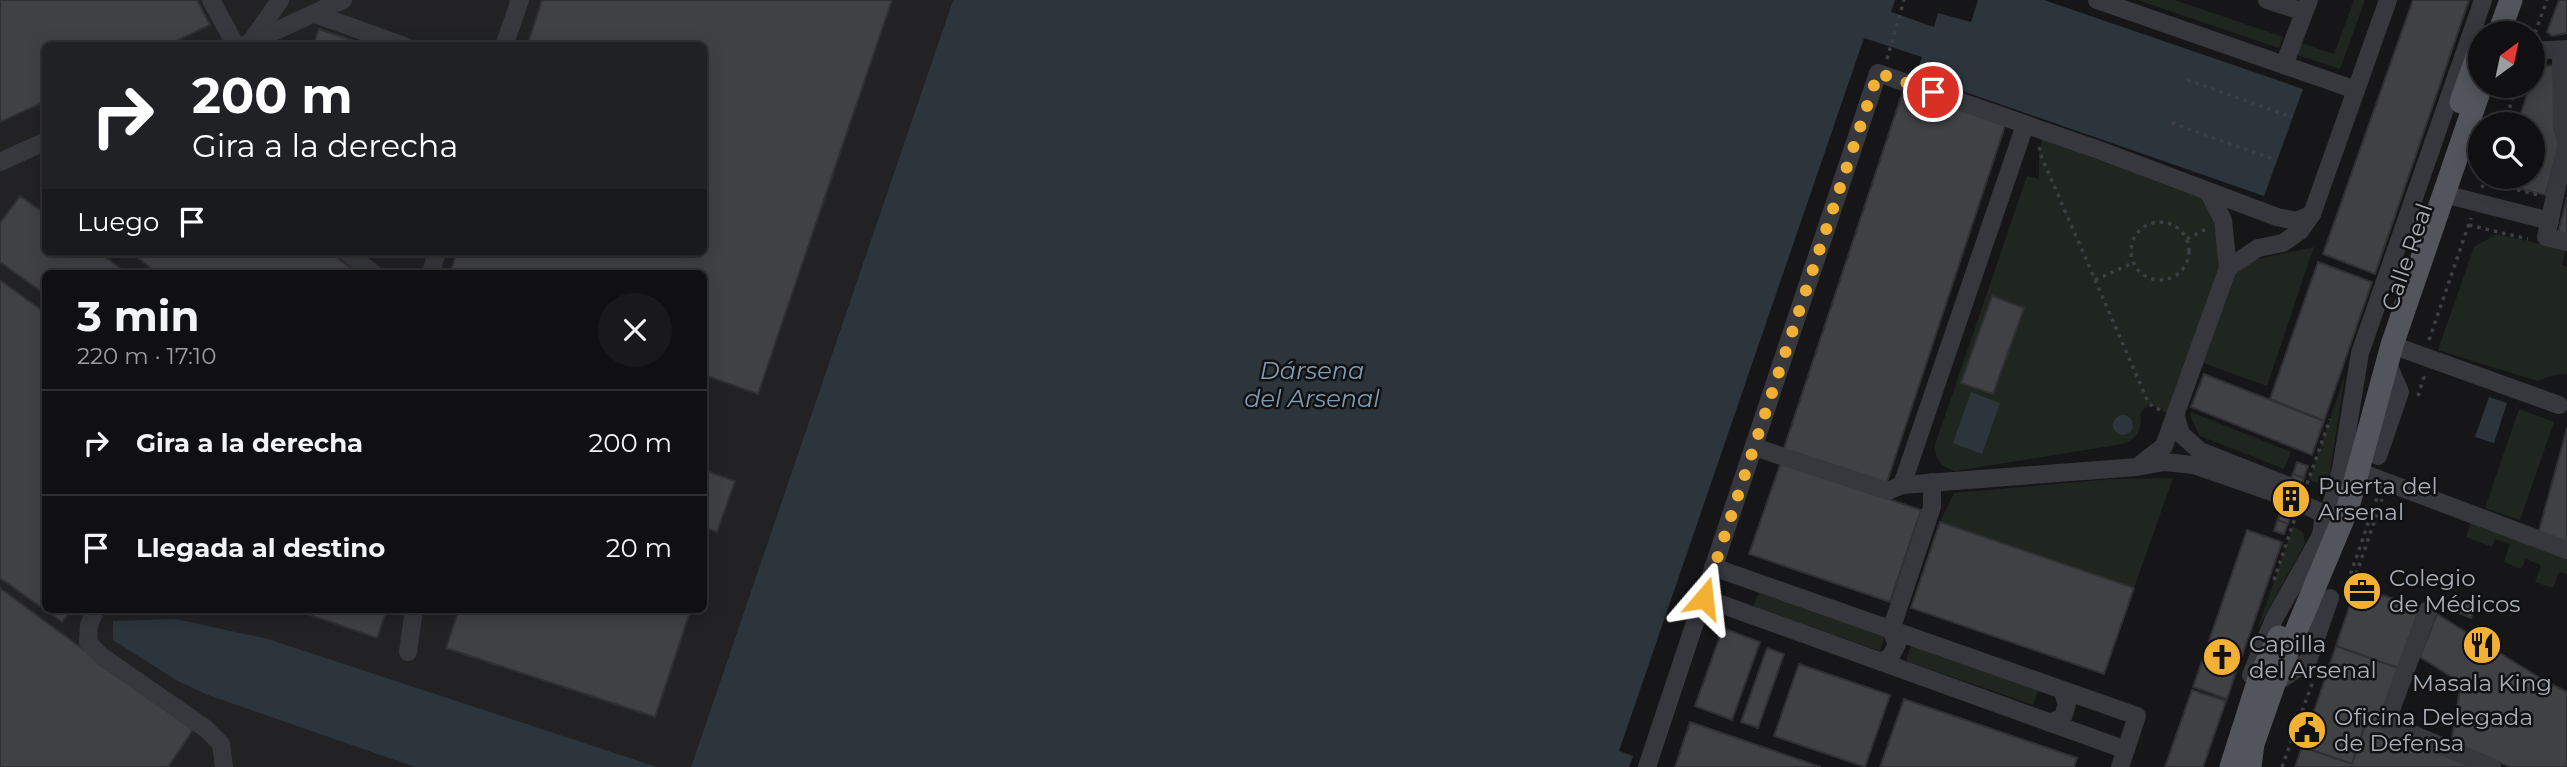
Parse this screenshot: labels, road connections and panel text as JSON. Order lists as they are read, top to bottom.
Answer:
{
  "streets": {
    "main road": ["Calle Real"]
  },
  "water": ["Dársena del Arsenal"],
  "places": {
    "building": ["Puerta del Arsenal"],
    "office": ["Colegio de Médicos"],
    "restaurant": ["Masala King"],
    "church": ["Capilla del Arsenal"],
    "public building": ["Oficina Delegada de Defensa"]
  },
  "north": "top right",
  "page": {
    "turn": ["200 m", "Gira a la derecha"],
    "then": "Luego",
    "heading": ["3 min", "220 m · 17:10"],
    "list": [
      {
        "name": "Gira a la derecha",
        "value": "200 m"
      },
      {
        "name": "Llegada al destino",
        "value": "20 m"
      }
    ]
  }
}
